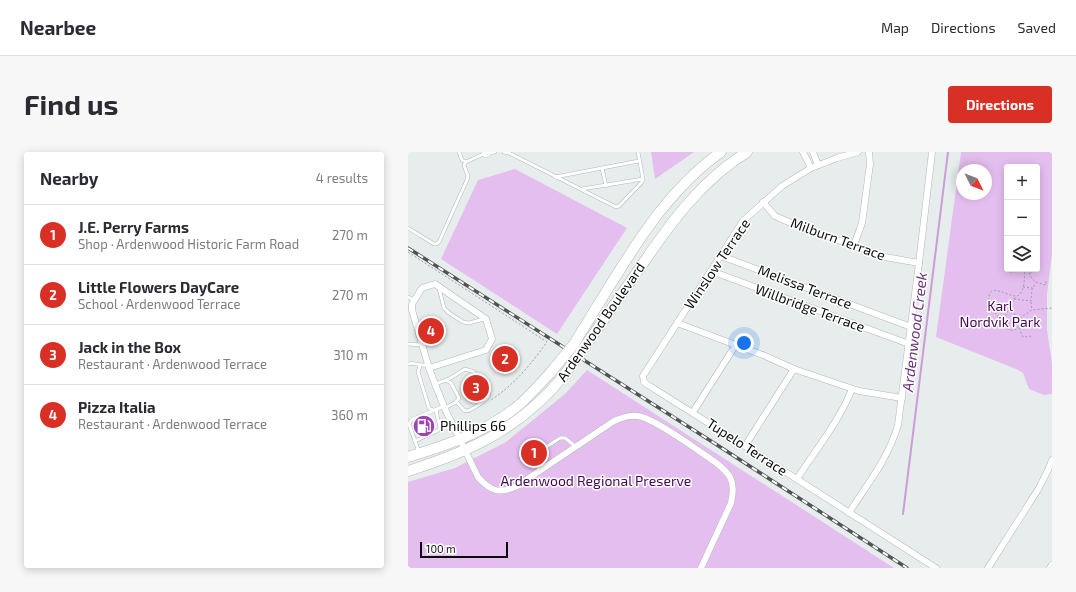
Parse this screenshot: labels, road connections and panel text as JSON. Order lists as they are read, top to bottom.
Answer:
{
  "streets": {
    "main road": ["Ardenwood Boulevard"],
    "street": [
      "Milburn Terrace",
      "Winslow Terrace",
      "Melissa Terrace",
      "Willbridge Terrace",
      "Tupelo Terrace"
    ]
  },
  "crossings": [
    ["Milburn Terrace", "Winslow Terrace"],
    ["Winslow Terrace", "Melissa Terrace"],
    ["Winslow Terrace", "Willbridge Terrace"],
    ["Winslow Terrace", "Tupelo Terrace"]
  ],
  "water": ["Ardenwood Creek"],
  "parks": ["Karl Nordvik Park", "Ardenwood Regional Preserve"],
  "places": {
    "fuel station": ["Phillips 66"]
  },
  "scale_bar": "100 m",
  "north": "bottom right",
  "page": {
    "header": "Nearbee",
    "nav": ["Map", "Directions", "Saved"],
    "buttons": "Directions",
    "title": "Find us",
    "heading": ["Nearby", "4 results"],
    "map_buttons": ["+", "−"],
    "list": [
      {
        "mark": "1",
        "name": "J.E. Perry Farms",
        "note": "Shop · Ardenwood Historic Farm Road",
        "value": "270 m"
      },
      {
        "mark": "2",
        "name": "Little Flowers DayCare",
        "note": "School · Ardenwood Terrace",
        "value": "270 m"
      },
      {
        "mark": "3",
        "name": "Jack in the Box",
        "note": "Restaurant · Ardenwood Terrace",
        "value": "310 m"
      },
      {
        "mark": "4",
        "name": "Pizza Italia",
        "note": "Restaurant · Ardenwood Terrace",
        "value": "360 m"
      }
    ],
    "pins": [
      "4",
      "2",
      "3",
      "1"
    ],
    "scale": "100 m"
  }
}
